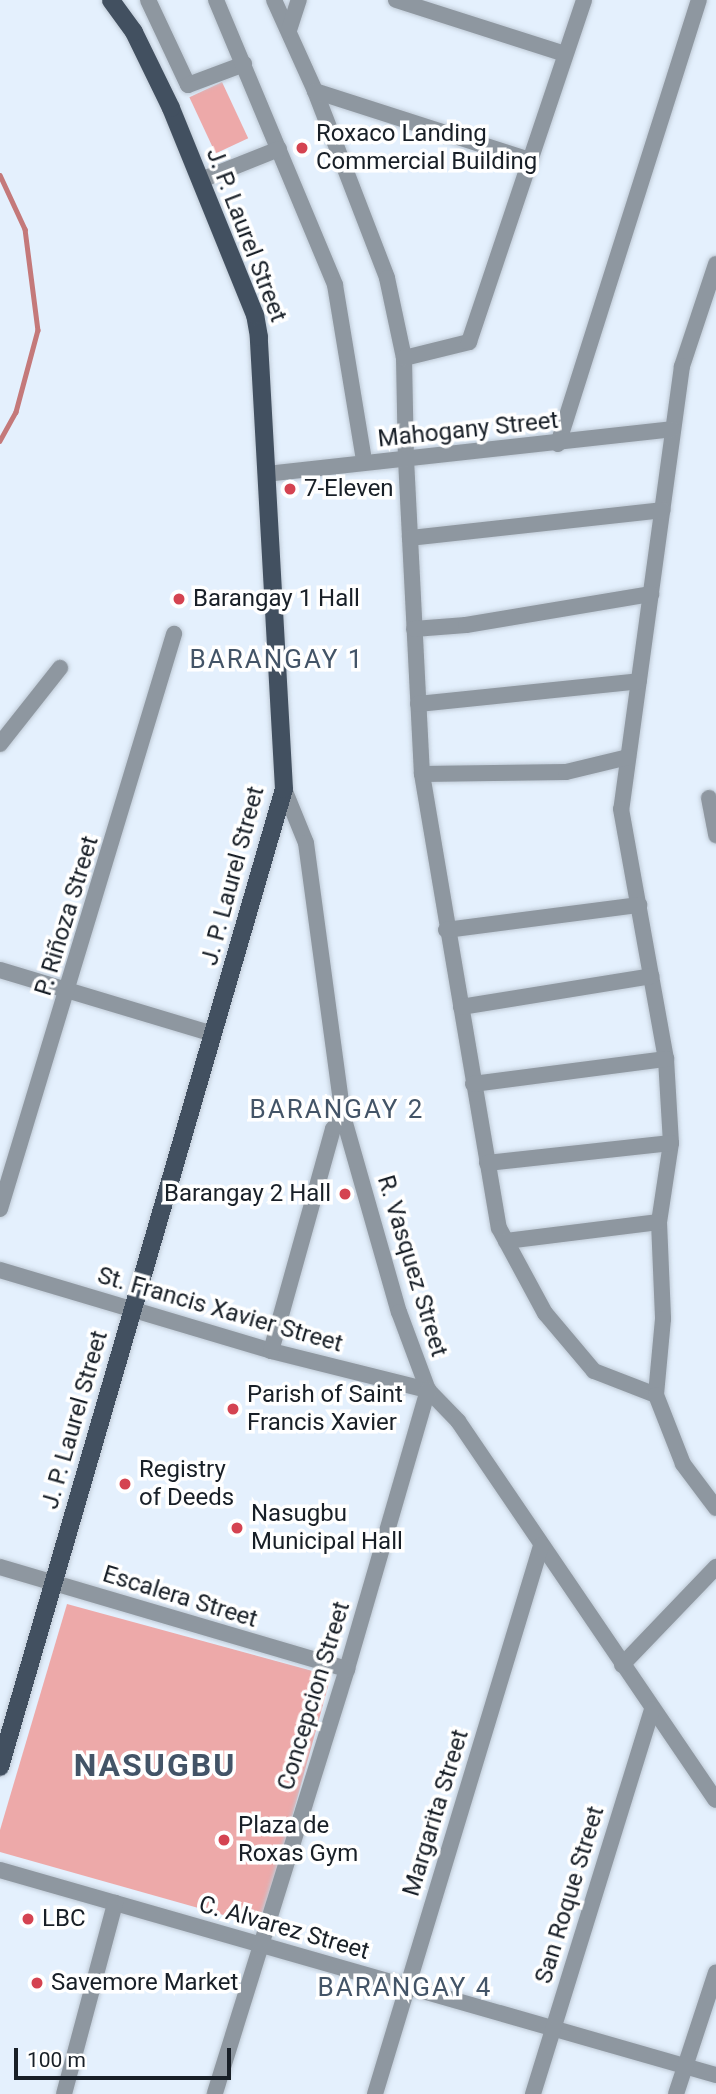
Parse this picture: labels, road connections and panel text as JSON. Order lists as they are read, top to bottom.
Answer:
{
  "streets": {
    "main road": ["J. P. Laurel Street"],
    "street": [
      "Mahogany Street",
      "P. Riñoza Street",
      "R. Vasquez Street",
      "St. Francis Xavier Street",
      "Escalera Street",
      "Concepcion Street",
      "Margarita Street",
      "San Roque Street",
      "C. Alvarez Street"
    ]
  },
  "crossings": [
    ["J. P. Laurel Street", "Mahogany Street"],
    ["J. P. Laurel Street", "R. Vasquez Street"],
    ["J. P. Laurel Street", "St. Francis Xavier Street"],
    ["J. P. Laurel Street", "Escalera Street"],
    ["R. Vasquez Street", "St. Francis Xavier Street"],
    ["R. Vasquez Street", "Concepcion Street"],
    ["R. Vasquez Street", "Margarita Street"],
    ["R. Vasquez Street", "San Roque Street"],
    ["St. Francis Xavier Street", "Concepcion Street"],
    ["Escalera Street", "Concepcion Street"],
    ["Concepcion Street", "C. Alvarez Street"],
    ["Margarita Street", "C. Alvarez Street"],
    ["San Roque Street", "C. Alvarez Street"]
  ],
  "districts": [
    "BARANGAY 1",
    "BARANGAY 2",
    "NASUGBU",
    "BARANGAY 4"
  ],
  "places": [
    "Roxaco Landing Commercial Building",
    "7-Eleven",
    "Barangay 1 Hall",
    "Barangay 2 Hall",
    "Parish of Saint Francis Xavier",
    "Registry of Deeds",
    "Nasugbu Municipal Hall",
    "Plaza de Roxas Gym",
    "LBC",
    "Savemore Market"
  ],
  "scale_bar": "100 m"
}
